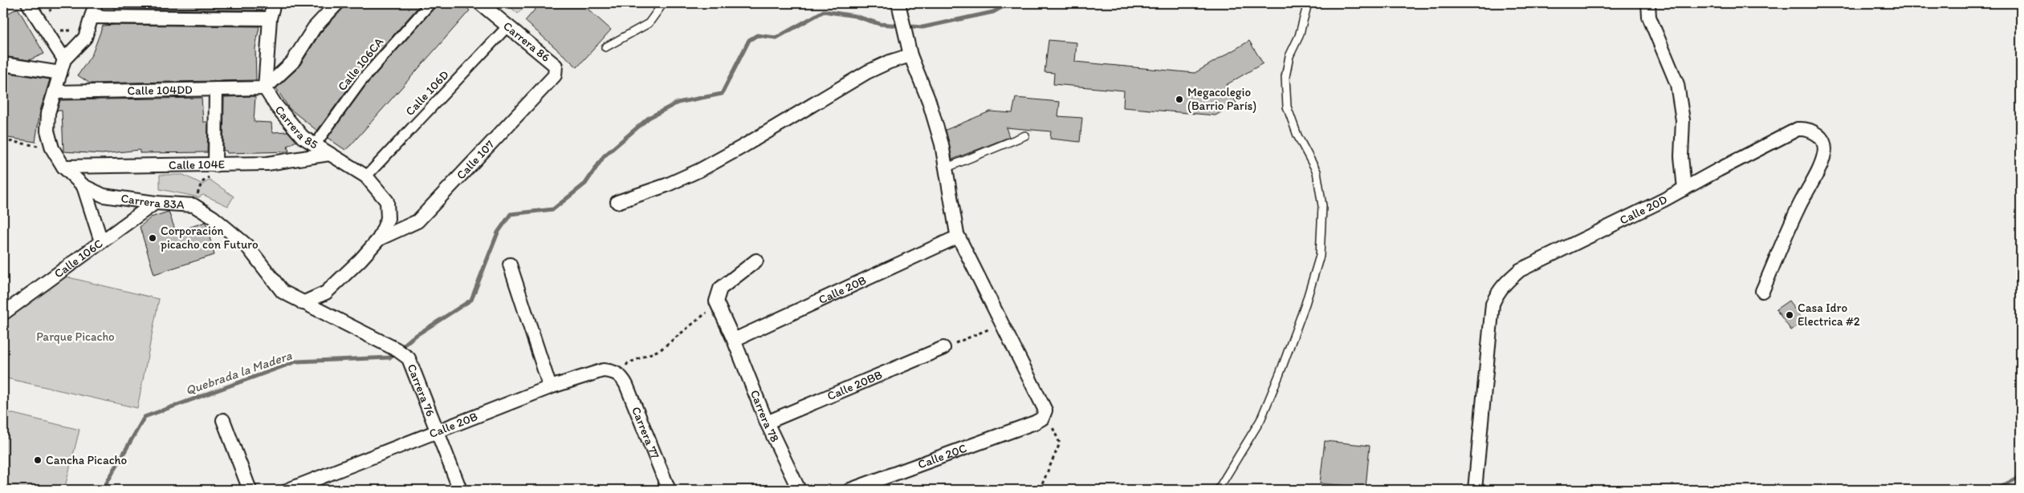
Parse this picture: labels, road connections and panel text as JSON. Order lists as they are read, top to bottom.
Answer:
{
  "streets": {
    "street": [
      "Carrera 86",
      "Calle 106CA",
      "Calle 104DD",
      "Calle 106D",
      "Carrera 85",
      "Calle 107",
      "Calle 104E",
      "Carrera 83A",
      "Calle 20D",
      "Calle 106C",
      "Calle 20B",
      "Calle 20BB",
      "Carrera 76",
      "Carrera 78",
      "Carrera 77",
      "Calle 20C"
    ]
  },
  "crossings": [
    ["Carrera 86", "Calle 106D"],
    ["Carrera 86", "Calle 107"],
    ["Calle 106CA", "Carrera 85"],
    ["Calle 104DD", "Carrera 85"],
    ["Calle 104DD", "Carrera 83A"],
    ["Calle 106D", "Carrera 85"],
    ["Carrera 85", "Calle 107"],
    ["Carrera 85", "Calle 104E"],
    ["Calle 107", "Carrera 83A"],
    ["Calle 104E", "Carrera 83A"],
    ["Carrera 83A", "Calle 106C"],
    ["Carrera 83A", "Carrera 76"],
    ["Calle 20B", "Carrera 76"],
    ["Calle 20B", "Carrera 78"],
    ["Calle 20B", "Carrera 77"],
    ["Calle 20BB", "Carrera 78"]
  ],
  "water": ["Quebrada la Madera"],
  "parks": ["Parque Picacho"],
  "places": [
    "Megacolegio (Barrio París)",
    "Corporación picacho con Futuro",
    "Casa Idro Electrica #2",
    "Cancha Picacho"
  ]
}
